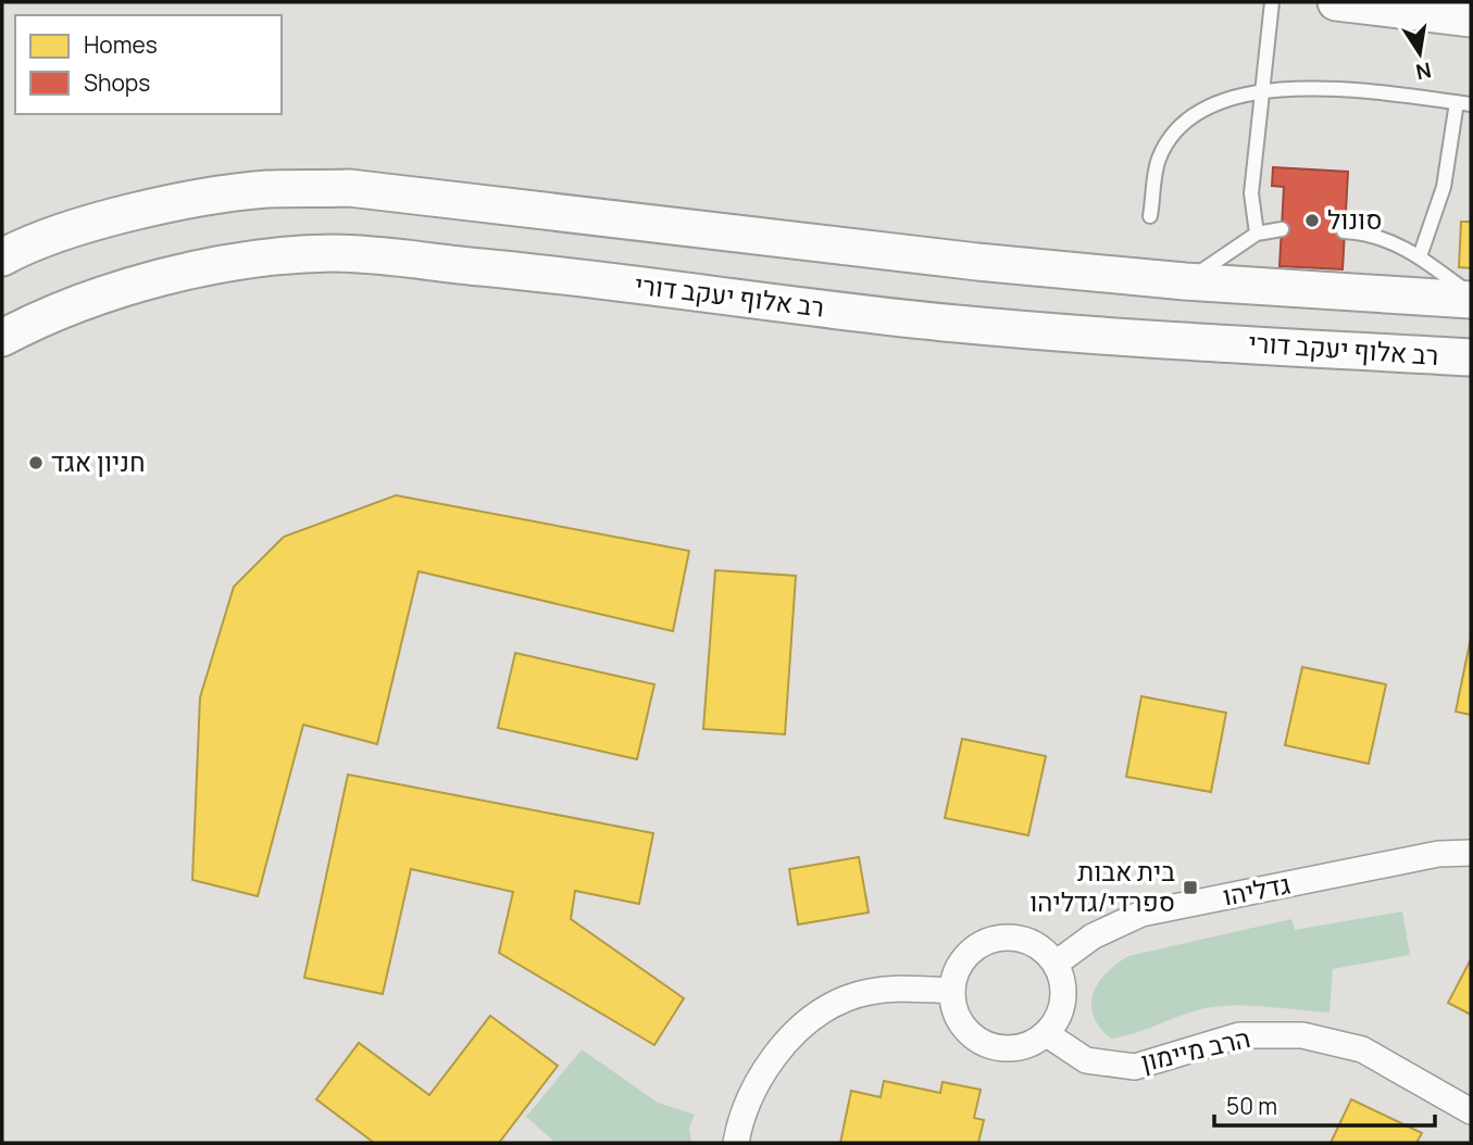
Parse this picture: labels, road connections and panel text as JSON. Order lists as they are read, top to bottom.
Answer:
{
  "streets": {
    "main road": ["רב אלוף יעקב דורי"],
    "street": ["גדליהו", "הרב מיימון"]
  },
  "crossings": [
    ["גדליהו", "הרב מיימון"]
  ],
  "places": {
    "other": ["סונול", "חניון אגד"],
    "transit": ["בית אבות ספרדי/גדליהו"]
  },
  "legend": ["Homes", "Shops"],
  "scale_bar": "50 m",
  "north": "bottom"
}
